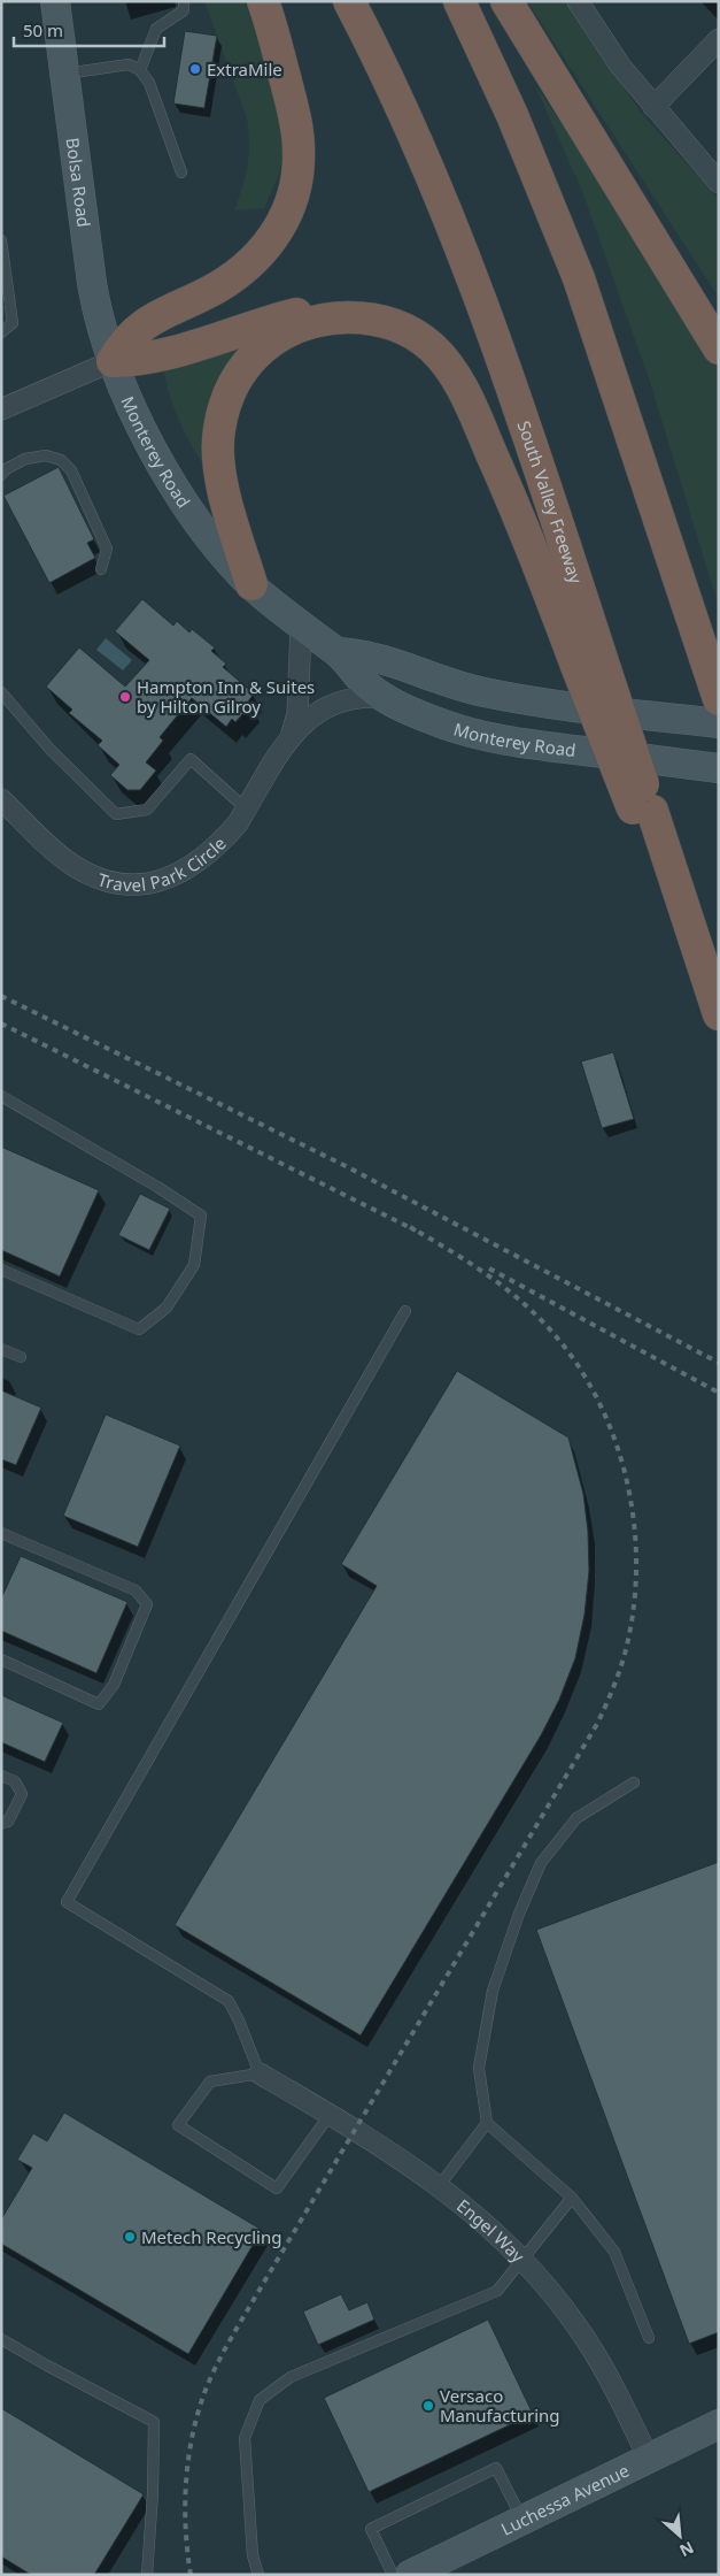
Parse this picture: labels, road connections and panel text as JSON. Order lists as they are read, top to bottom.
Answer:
{
  "streets": {
    "highway": ["South Valley Freeway"],
    "main road": ["Bolsa Road", "Monterey Road", "Luchessa Avenue"],
    "street": ["Travel Park Circle", "Engel Way"]
  },
  "crossings": [
    ["Bolsa Road", "Monterey Road"],
    ["Monterey Road", "Travel Park Circle"],
    ["Engel Way", "Luchessa Avenue"]
  ],
  "places": [
    "ExtraMile",
    "Hampton Inn & Suites by Hilton Gilroy",
    "Metech Recycling",
    "Versaco Manufacturing"
  ],
  "scale_bar": "50 m",
  "north": "bottom right"
}
